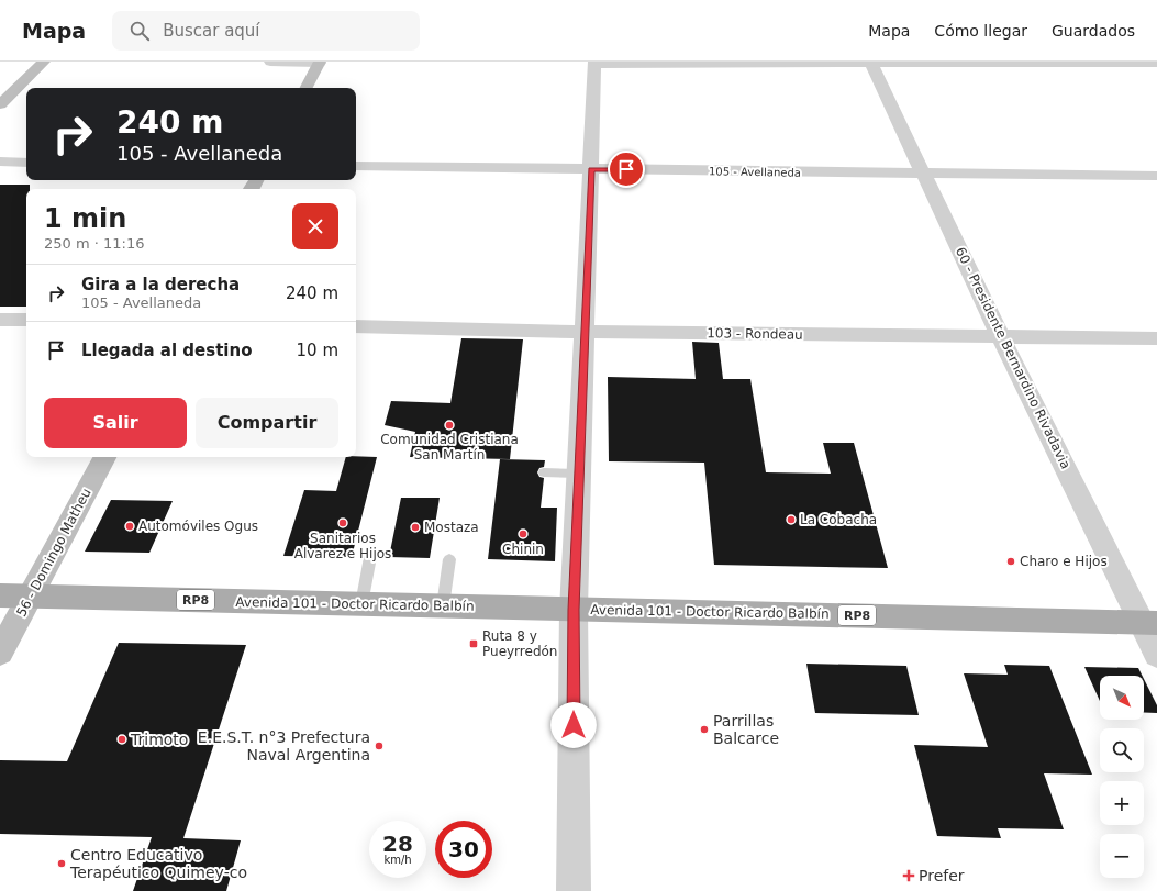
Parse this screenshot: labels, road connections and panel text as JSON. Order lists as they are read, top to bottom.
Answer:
{
  "streets": {
    "main road": ["RP8", "Avenida 101 - Doctor Ricardo Balbín"],
    "street": [
      "105 - Avellaneda",
      "103 - Rondeau",
      "60 - Presidente Bernardino Rivadavia",
      "56 - Domingo Matheu"
    ]
  },
  "crossings": [
    ["105 - Avellaneda", "60 - Presidente Bernardino Rivadavia"],
    ["103 - Rondeau", "60 - Presidente Bernardino Rivadavia"],
    ["60 - Presidente Bernardino Rivadavia", "Avenida 101 - Doctor Ricardo Balbín"],
    ["56 - Domingo Matheu", "Avenida 101 - Doctor Ricardo Balbín"]
  ],
  "places": {
    "other": [
      "Comunidad Cristiana San Martín",
      "La Cobacha",
      "Sanitarios Alvarez e Hijos",
      "Automóviles Ogus",
      "Mostaza",
      "Chinin",
      "Charo e Hijos",
      "Parrillas Balcarce",
      "Trimoto",
      "E.E.S.T. n°3 Prefectura Naval Argentina",
      "Centro Educativo Terapéutico Quimey-co"
    ],
    "transit": ["Ruta 8 y Pueyrredón"],
    "health": ["Prefer"]
  },
  "north": "bottom right",
  "page": {
    "header": "Mapa",
    "search": "Buscar aquí",
    "nav": ["Mapa", "Cómo llegar", "Guardados"],
    "turn": ["240 m", "105 - Avellaneda"],
    "heading": ["1 min", "250 m · 11:16"],
    "list": [
      {
        "name": "Gira a la derecha",
        "note": "105 - Avellaneda",
        "value": "240 m"
      },
      {
        "name": "Llegada al destino",
        "value": "10 m"
      }
    ],
    "buttons": ["Salir", "Compartir"],
    "map_buttons": ["+", "−"],
    "speed": "28 km/h",
    "limit": "30"
  }
}
